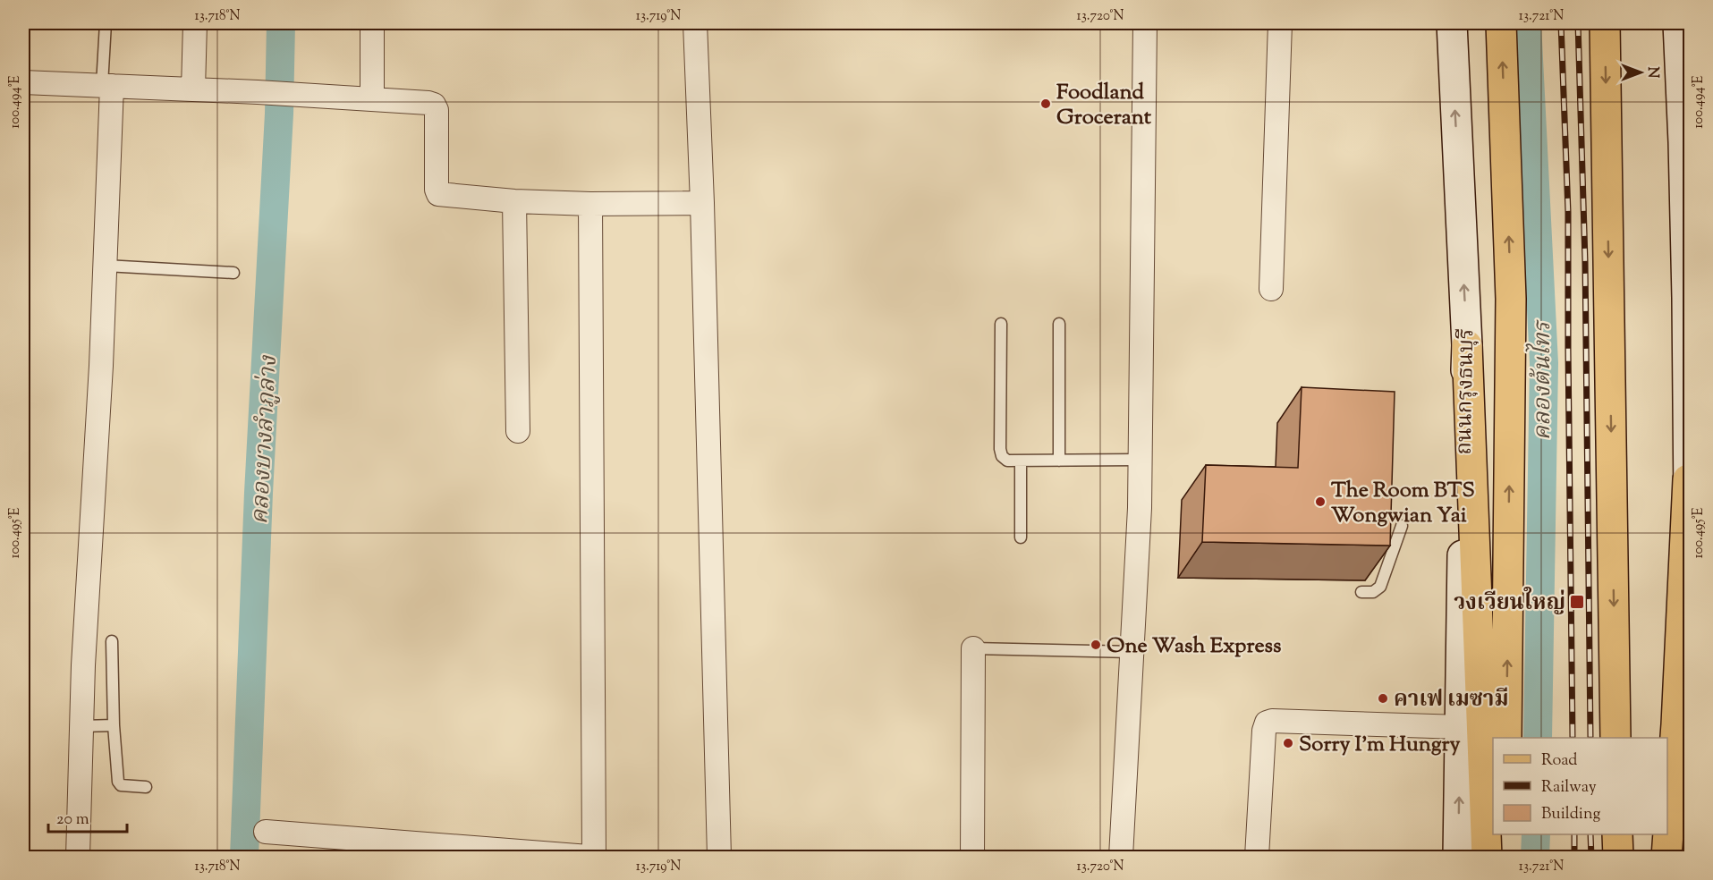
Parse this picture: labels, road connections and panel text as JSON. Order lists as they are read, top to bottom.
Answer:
{
  "streets": {
    "main road": ["ถนนกรุงธนบุรี"]
  },
  "water": ["คลองต้นไทร", "คลองบางลำภูล่าง"],
  "places": {
    "other": [
      "Foodland Grocerant",
      "The Room BTS Wongwian Yai",
      "One Wash Express",
      "คาเฟ เมซามี",
      "Sorry I’m Hungry"
    ],
    "transit": ["วงเวียนใหญ่"]
  },
  "legend": ["Road", "Railway", "Building"],
  "scale_bar": "20 m",
  "north": "right",
  "coordinates": [
    "13.718°N",
    "13.719°N",
    "13.720°N",
    "13.721°N",
    "100.494°E",
    "100.495°E"
  ]
}
